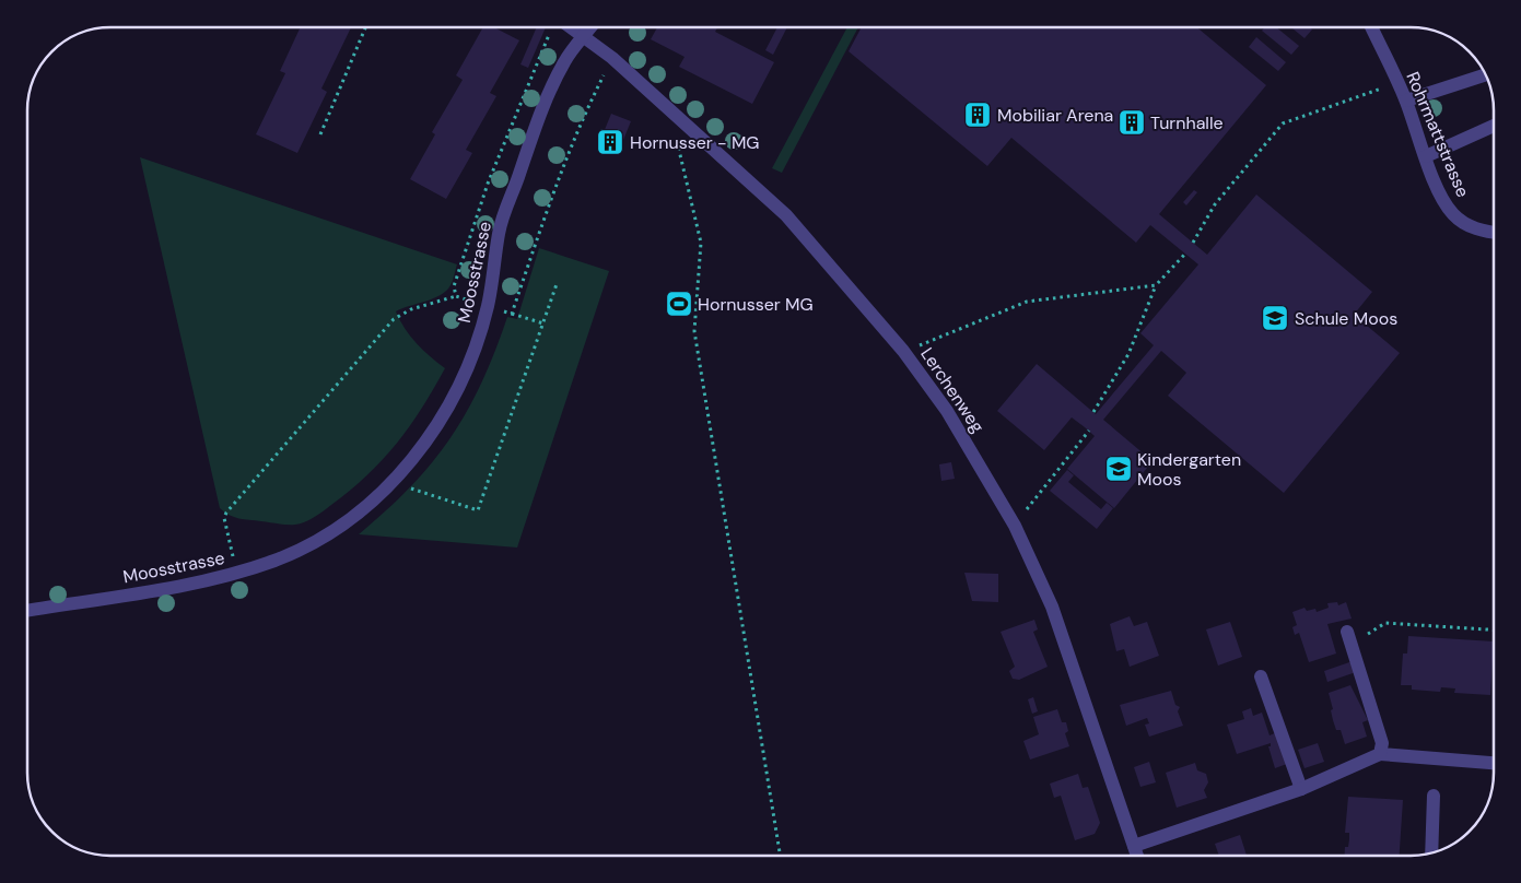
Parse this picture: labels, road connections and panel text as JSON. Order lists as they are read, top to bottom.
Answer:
{
  "streets": {
    "street": ["Rohrmattstrasse", "Moosstrasse", "Lerchenweg"]
  },
  "crossings": [
    ["Moosstrasse", "Lerchenweg"]
  ],
  "places": {
    "building": ["Mobiliar Arena", "Turnhalle", "Hornusser - MG"],
    "sports": ["Hornusser MG"],
    "school or university": ["Schule Moos", "Kindergarten Moos"]
  }
}
